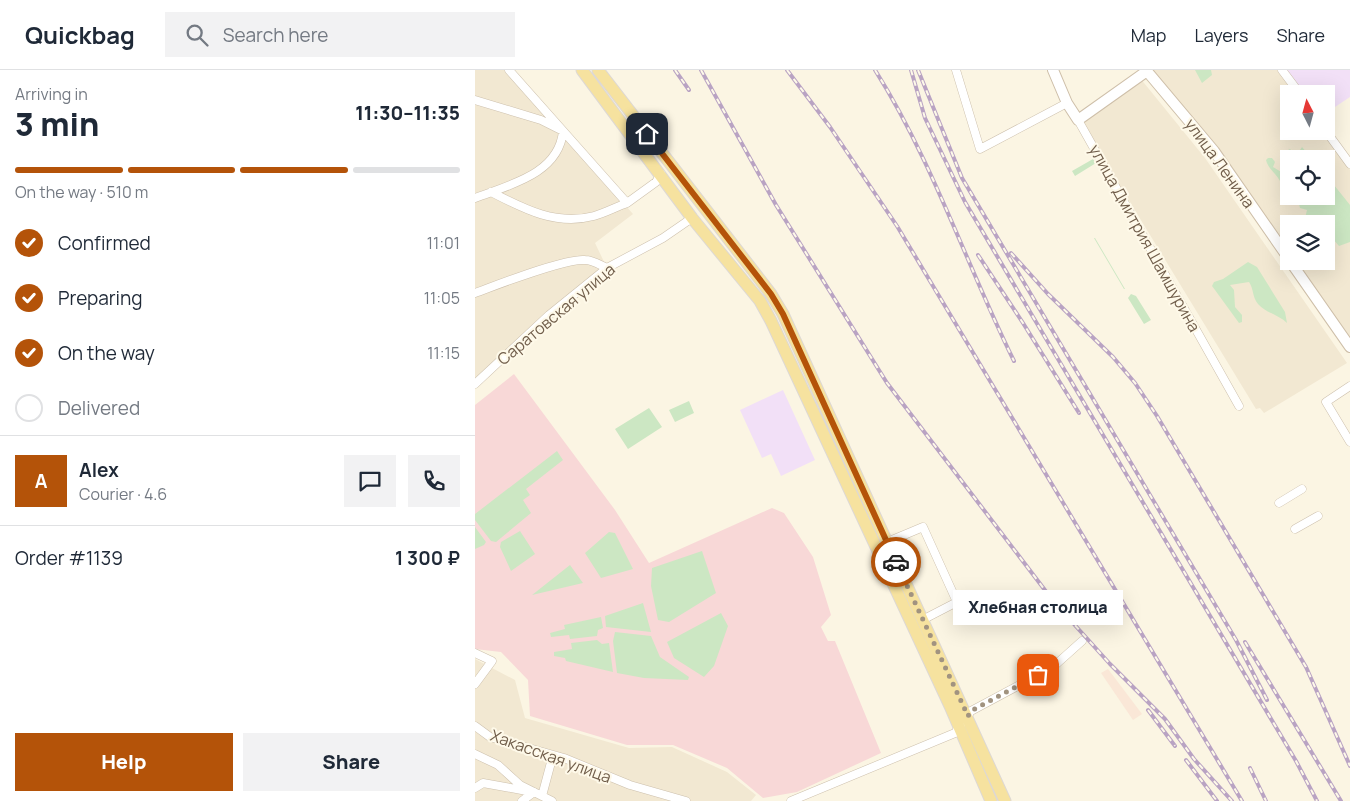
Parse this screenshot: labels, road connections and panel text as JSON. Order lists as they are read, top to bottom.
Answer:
{
  "streets": {
    "street": [
      "улица Ленина",
      "улица Дмитрия Шамшурина",
      "Саратовская улица",
      "Хакасская улица"
    ]
  },
  "places": ["Хлебная столица"],
  "north": "top",
  "page": {
    "header": "Quickbag",
    "search": "Search here",
    "nav": ["Map", "Layers", "Share"],
    "heading": ["3 min", "Arriving in", "11:30–11:35"],
    "panel": [
      "Alex",
      "Courier · 4.6",
      "Order #1139",
      "1 300 ₽"
    ],
    "bar": "On the way · 510 m",
    "list": [
      ["Confirmed", "11:01"],
      ["Preparing", "11:05"],
      ["On the way", "11:15"],
      "Delivered"
    ],
    "round": "A",
    "bubble": "Хлебная столица",
    "buttons": ["Help", "Share"]
  }
}
